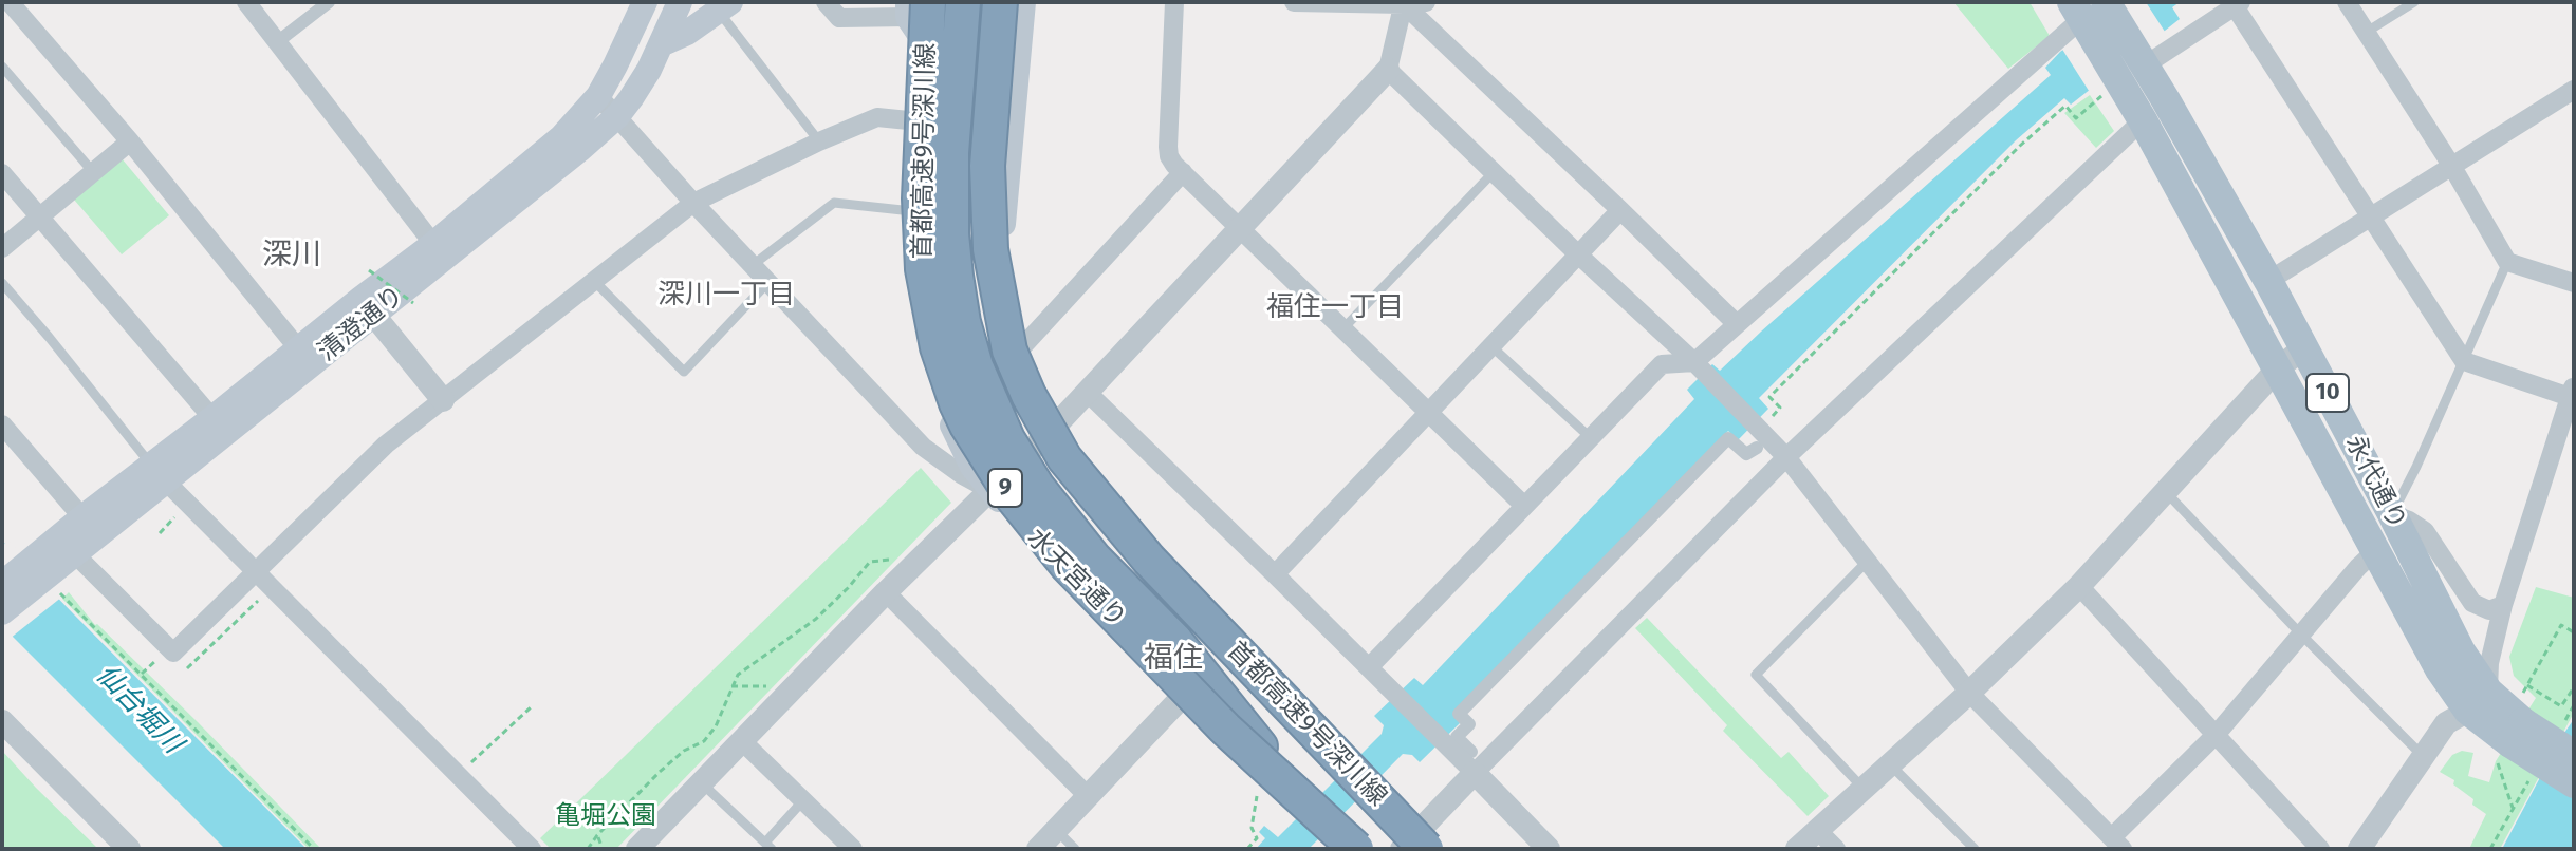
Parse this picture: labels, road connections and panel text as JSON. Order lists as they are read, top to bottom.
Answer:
{
  "streets": {
    "highway": ["首都高速9号深川線", "9"],
    "main road": [
      "清澄通り",
      "10",
      "永代通り",
      "水天宮通り"
    ]
  },
  "crossings": [
    ["首都高速9号深川線", "水天宮通り"],
    ["10", "永代通り"]
  ],
  "districts": [
    "深川",
    "深川一丁目",
    "福住一丁目",
    "福住"
  ],
  "water": ["仙台堀川"],
  "parks": ["亀堀公園"]
}
